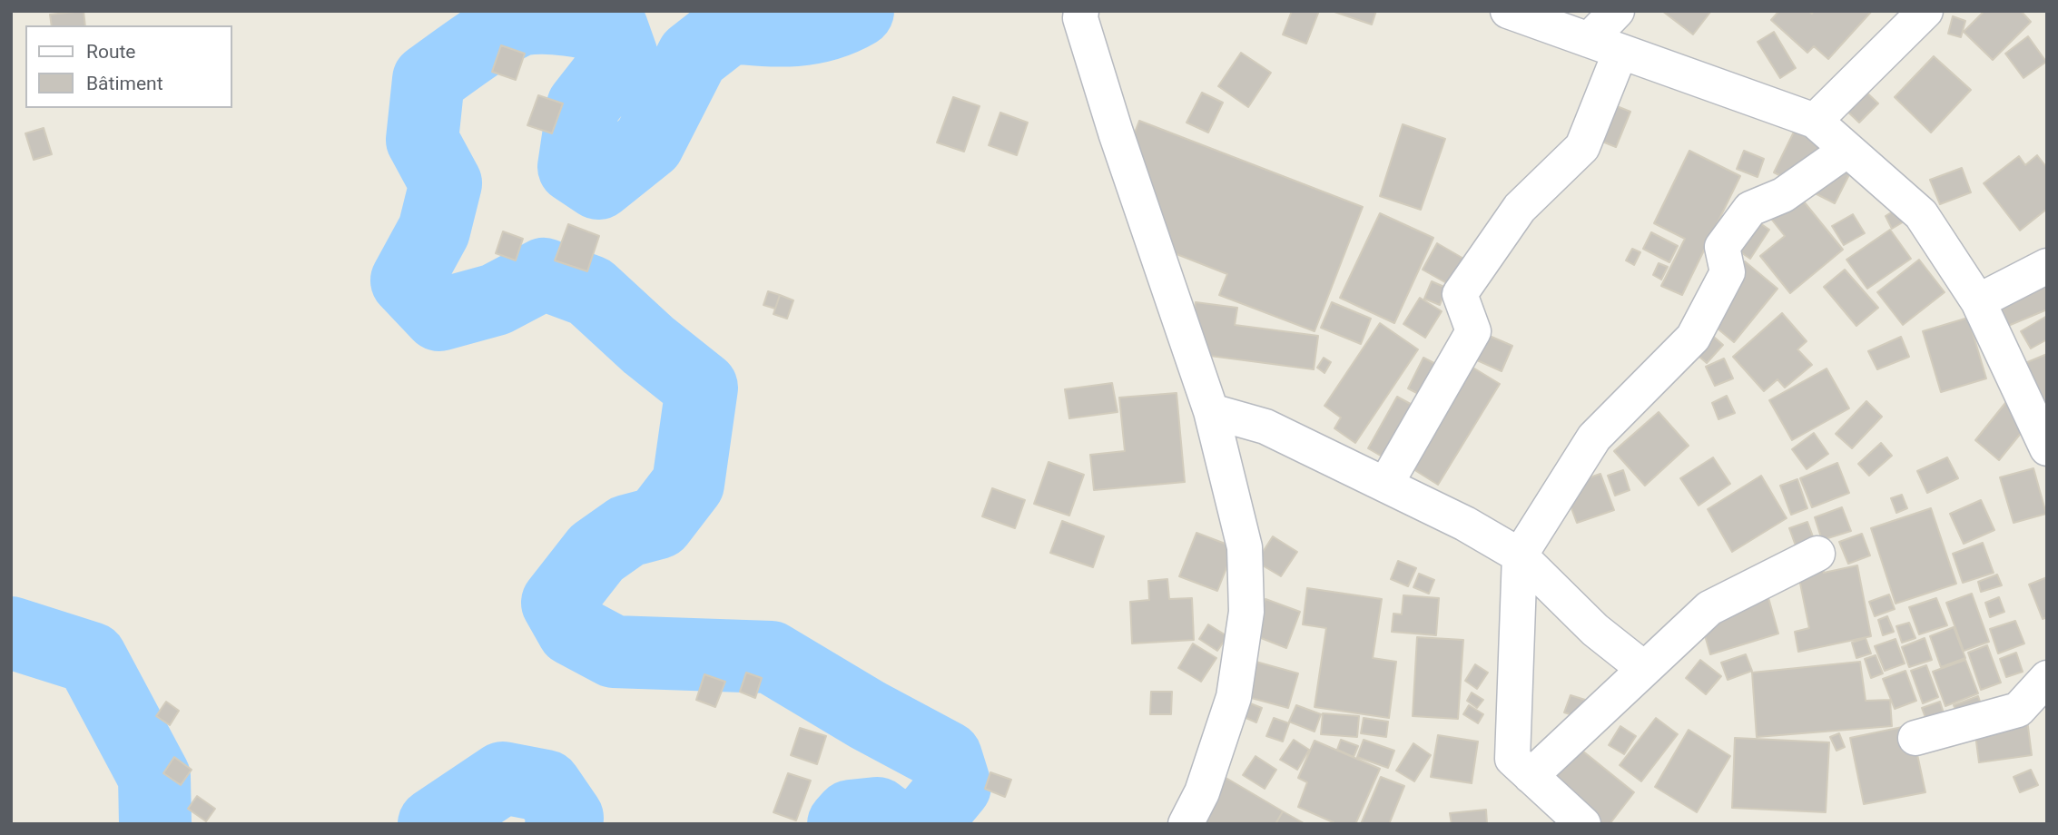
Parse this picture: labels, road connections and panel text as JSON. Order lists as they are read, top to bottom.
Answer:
{
  "legend": ["Route", "Bâtiment"]
}
